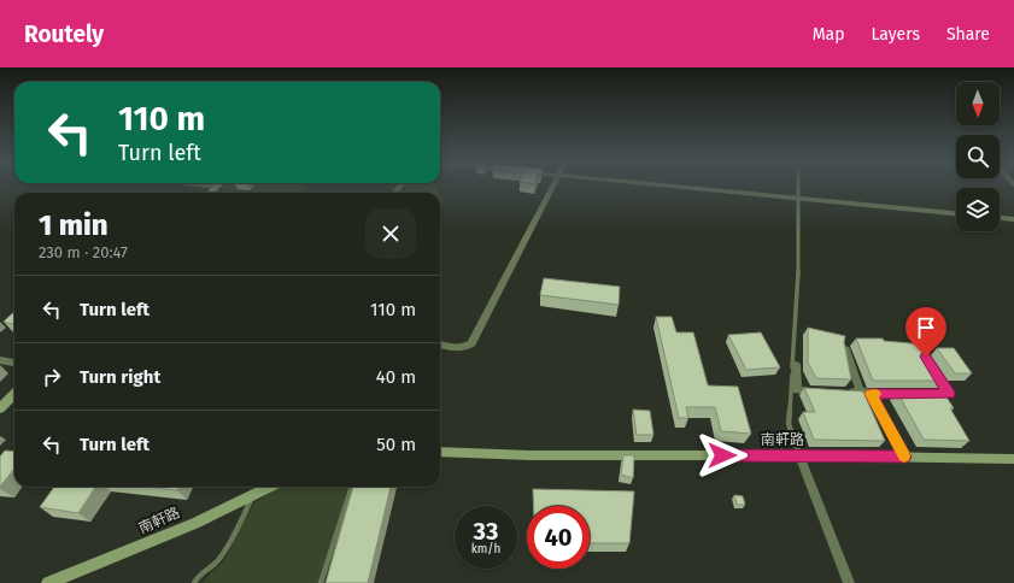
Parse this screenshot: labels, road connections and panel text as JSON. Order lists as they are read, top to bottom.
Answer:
{
  "streets": {
    "street": ["南軒路"]
  },
  "north": "bottom",
  "page": {
    "header": "Routely",
    "nav": ["Map", "Layers", "Share"],
    "turn": ["110 m", "Turn left"],
    "heading": ["1 min", "230 m · 20:47"],
    "list": [
      {
        "name": "Turn left",
        "value": "110 m"
      },
      {
        "name": "Turn right",
        "value": "40 m"
      },
      {
        "name": "Turn left",
        "value": "50 m"
      }
    ],
    "speed": "33 km/h",
    "limit": "40"
  }
}
